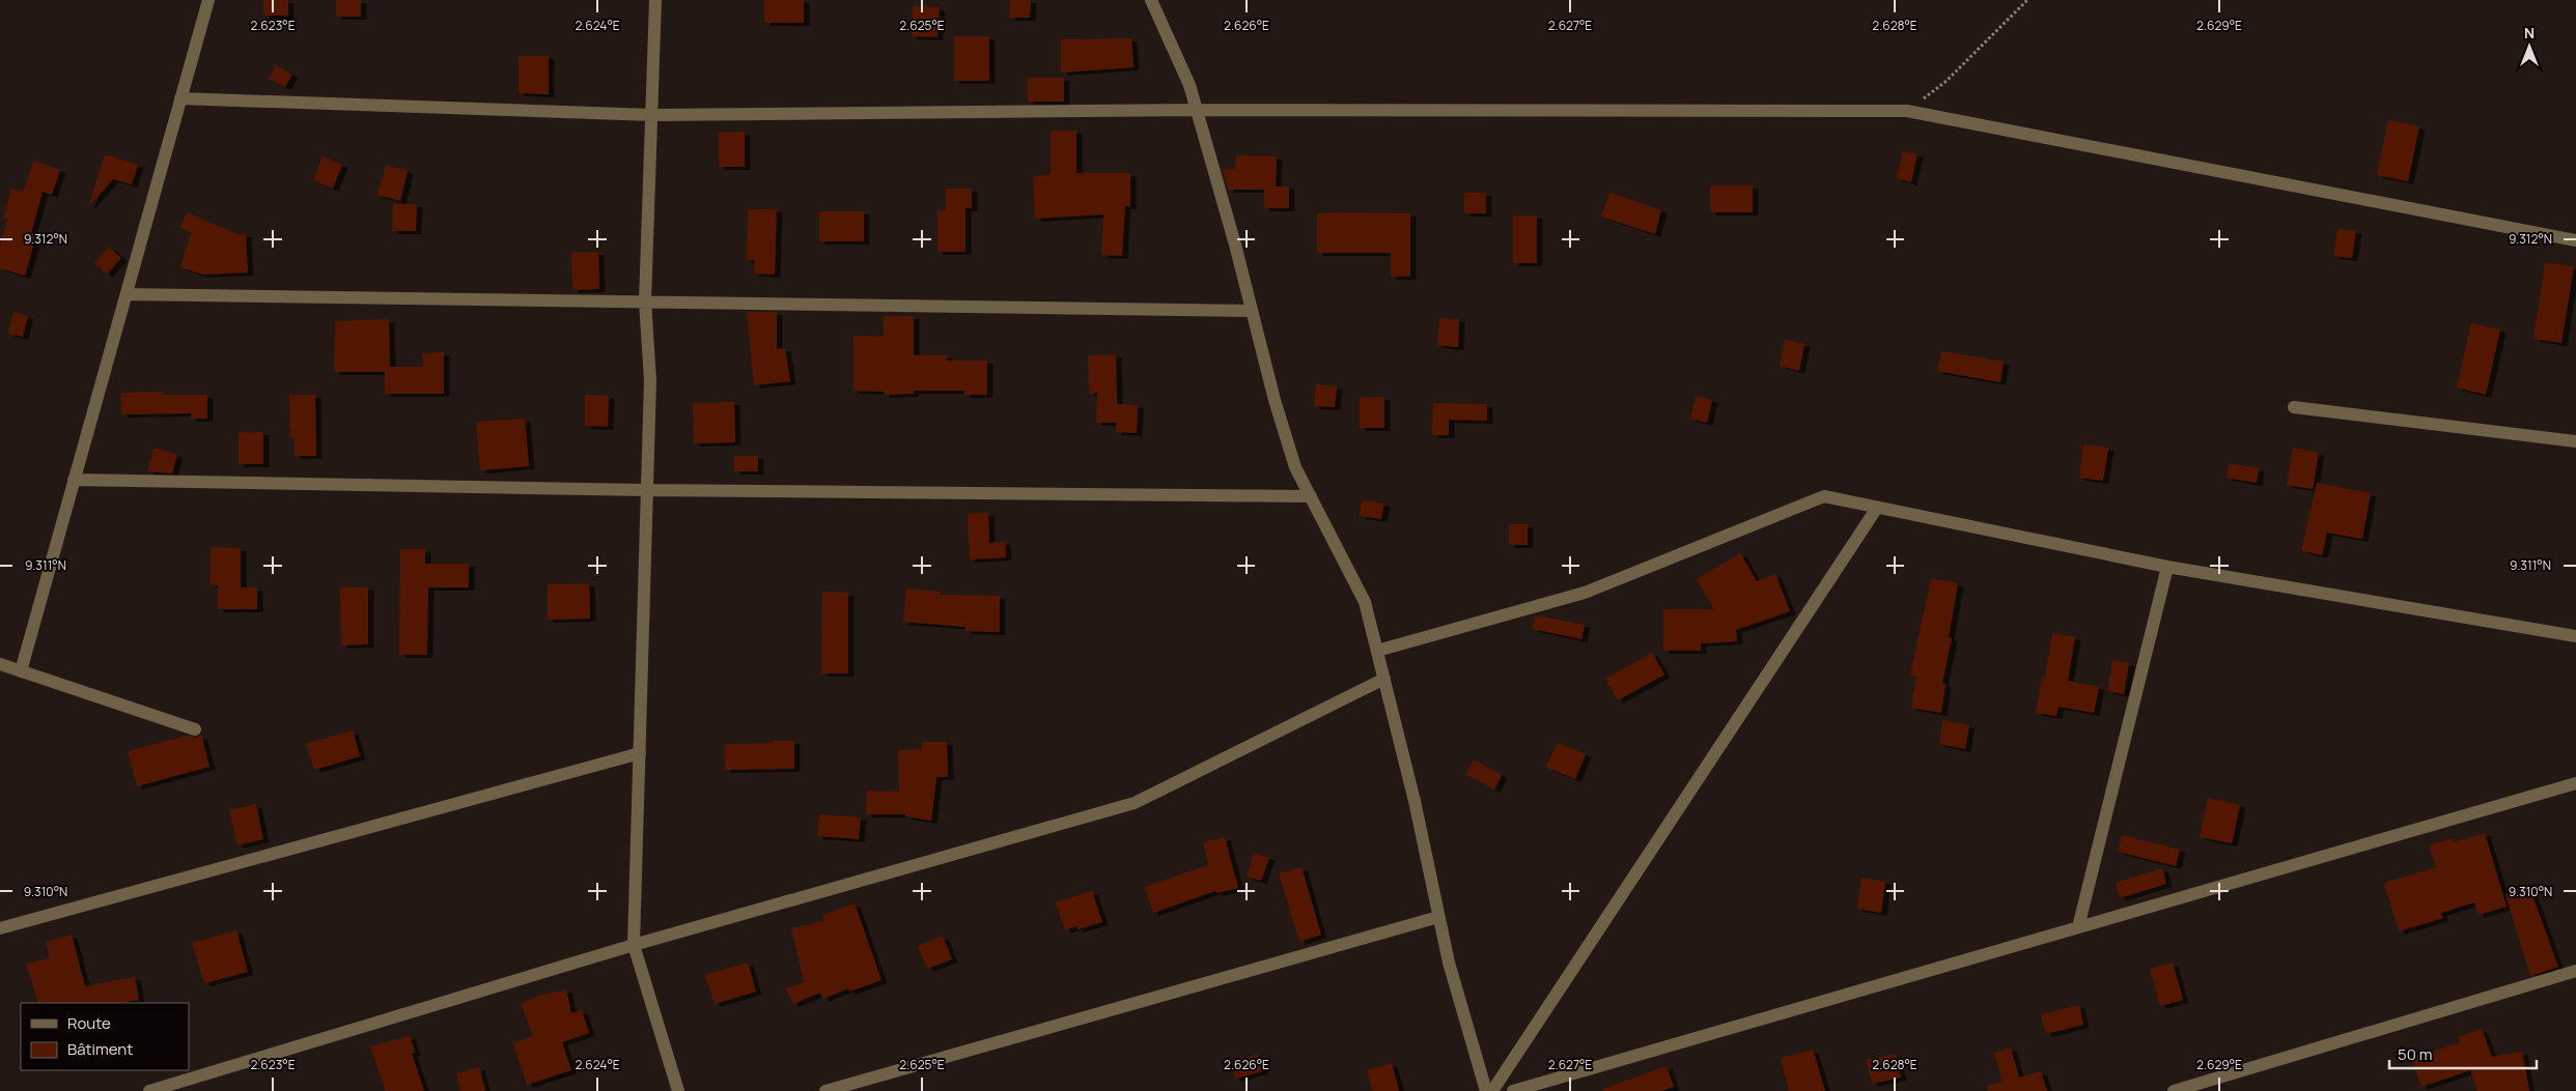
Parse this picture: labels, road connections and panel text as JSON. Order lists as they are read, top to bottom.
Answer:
{
  "legend": ["Route", "Bâtiment"],
  "scale_bar": "50 m",
  "north": "top",
  "coordinates": [
    "2.623°E",
    "2.624°E",
    "2.625°E",
    "2.626°E",
    "2.627°E",
    "2.628°E",
    "2.629°E",
    "9.312°N",
    "9.311°N",
    "9.310°N"
  ]
}
